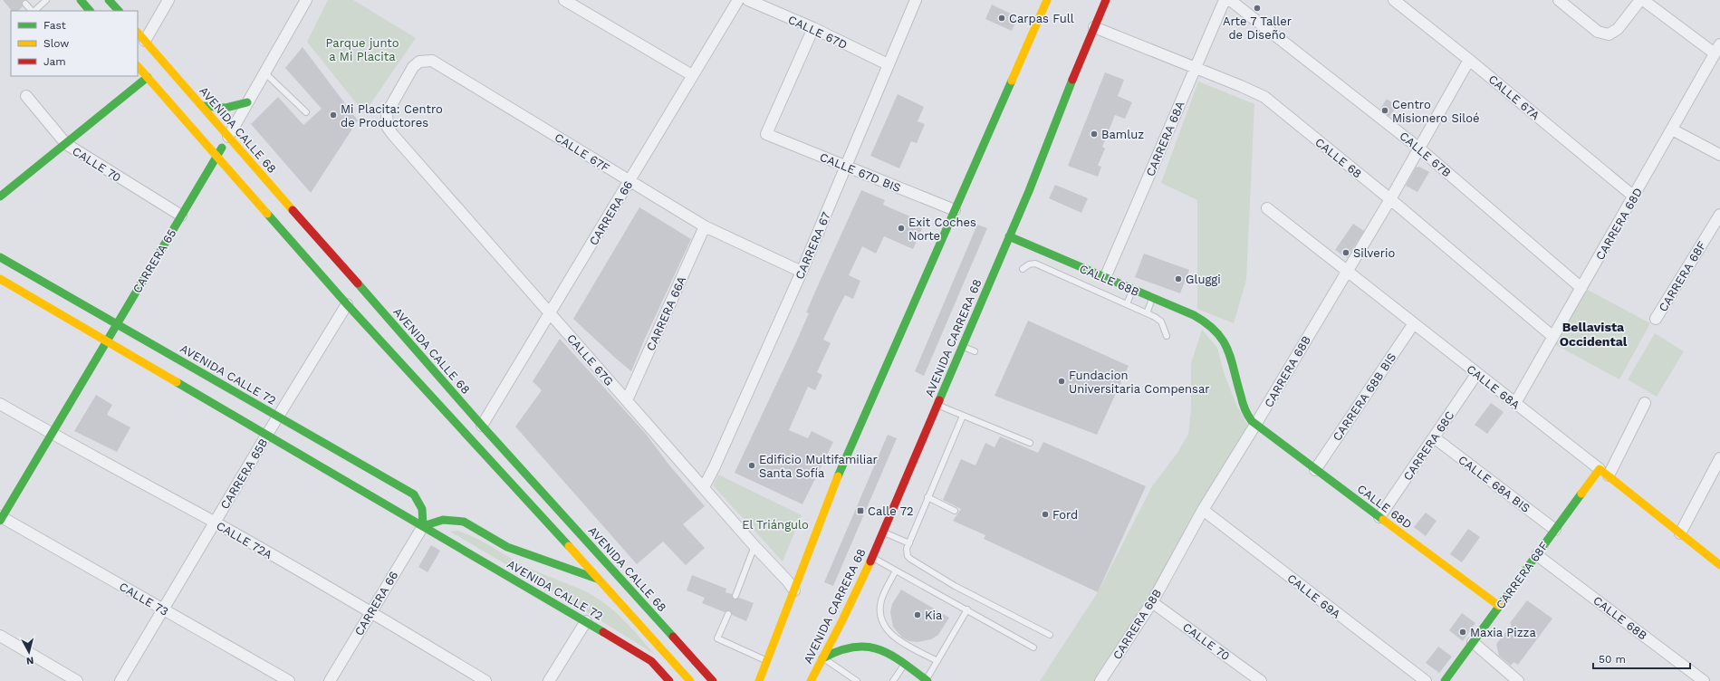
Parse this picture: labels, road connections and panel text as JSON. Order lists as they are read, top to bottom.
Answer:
{
  "streets": {
    "main road": [
      "AVENIDA CALLE 68",
      "CARRERA 65",
      "CARRERA 68F",
      "CALLE 68B",
      "AVENIDA CARRERA 68",
      "AVENIDA CALLE 72",
      "CALLE 68A",
      "CALLE 68D"
    ],
    "street": [
      "CALLE 67D",
      "CALLE 67A",
      "CARRERA 68A",
      "CALLE 67F",
      "CALLE 67B",
      "CALLE 68",
      "CALLE 70",
      "CALLE 67D BIS",
      "CARRERA 66",
      "CARRERA 68D",
      "CARRERA 67",
      "CARRERA 66A",
      "CALLE 67G",
      "CARRERA 68B",
      "CARRERA 68B BIS",
      "CARRERA 68C",
      "CARRERA 65B",
      "CALLE 68A BIS",
      "CALLE 72A",
      "CALLE 69A",
      "CALLE 73"
    ]
  },
  "crossings": [
    ["CALLE 67D", "CALLE 67D BIS"],
    ["CALLE 67D", "CARRERA 67"],
    ["CALLE 67A", "CARRERA 68D"],
    ["CALLE 67A", "CARRERA 68B"],
    ["AVENIDA CALLE 68", "CARRERA 66"],
    ["AVENIDA CALLE 68", "CARRERA 65"],
    ["CARRERA 68A", "CALLE 68"],
    ["CARRERA 68A", "CALLE 68B"],
    ["CALLE 67F", "CARRERA 66"],
    ["CALLE 67F", "CARRERA 67"],
    ["CALLE 67F", "CARRERA 66A"],
    ["CALLE 67F", "CALLE 67G"],
    ["CALLE 67B", "CARRERA 68D"],
    ["CALLE 67B", "CARRERA 68B"],
    ["CALLE 68", "CARRERA 68D"],
    ["CALLE 68", "AVENIDA CARRERA 68"],
    ["CALLE 68", "CARRERA 68B"],
    ["CALLE 70", "CARRERA 65"],
    ["CALLE 70", "CARRERA 68B"],
    ["CALLE 67D BIS", "CARRERA 67"],
    ["CARRERA 66", "CALLE 67G"],
    ["CARRERA 66", "AVENIDA CALLE 72"],
    ["CARRERA 66", "CALLE 72A"],
    ["CARRERA 68D", "CALLE 68A"],
    ["CARRERA 67", "CALLE 67G"],
    ["CARRERA 65", "AVENIDA CALLE 72"],
    ["CARRERA 65", "CALLE 72A"],
    ["CARRERA 65", "CALLE 73"],
    ["CARRERA 68F", "CALLE 68B"],
    ["CARRERA 68F", "CALLE 68A"],
    ["CARRERA 68F", "CALLE 68A BIS"],
    ["CARRERA 68F", "CALLE 68D"],
    ["CALLE 68B", "AVENIDA CARRERA 68"],
    ["CALLE 68B", "CARRERA 68B"],
    ["CALLE 68B", "CALLE 68D"],
    ["CARRERA 66A", "CALLE 67G"],
    ["CARRERA 68B", "CALLE 68A"],
    ["CARRERA 68B", "CALLE 68D"],
    ["CARRERA 68B", "CALLE 69A"],
    ["AVENIDA CALLE 72", "CARRERA 65B"],
    ["CALLE 68A", "CARRERA 68B BIS"],
    ["CALLE 68A", "CARRERA 68C"],
    ["CARRERA 68B BIS", "CALLE 68D"],
    ["CARRERA 68C", "CALLE 68A BIS"],
    ["CARRERA 68C", "CALLE 68D"],
    ["CARRERA 65B", "CALLE 72A"],
    ["CARRERA 65B", "CALLE 73"]
  ],
  "districts": ["Bellavista Occidental"],
  "parks": ["Parque junto a Mi Placita", "El Triángulo"],
  "places": {
    "other": [
      "Arte 7 Taller de Diseño",
      "Carpas Full",
      "Centro Misionero Siloé",
      "Mi Placita: Centro de Productores",
      "Bamluz",
      "Exit Coches Norte",
      "Silverio",
      "Gluggi",
      "Fundacion Universitaria Compensar",
      "Edificio Multifamiliar Santa Sofía",
      "Ford",
      "Kia",
      "Maxia Pizza"
    ],
    "transit": ["Calle 72"]
  },
  "legend": ["Fast", "Slow", "Jam"],
  "scale_bar": "50 m",
  "north": "bottom"
}
